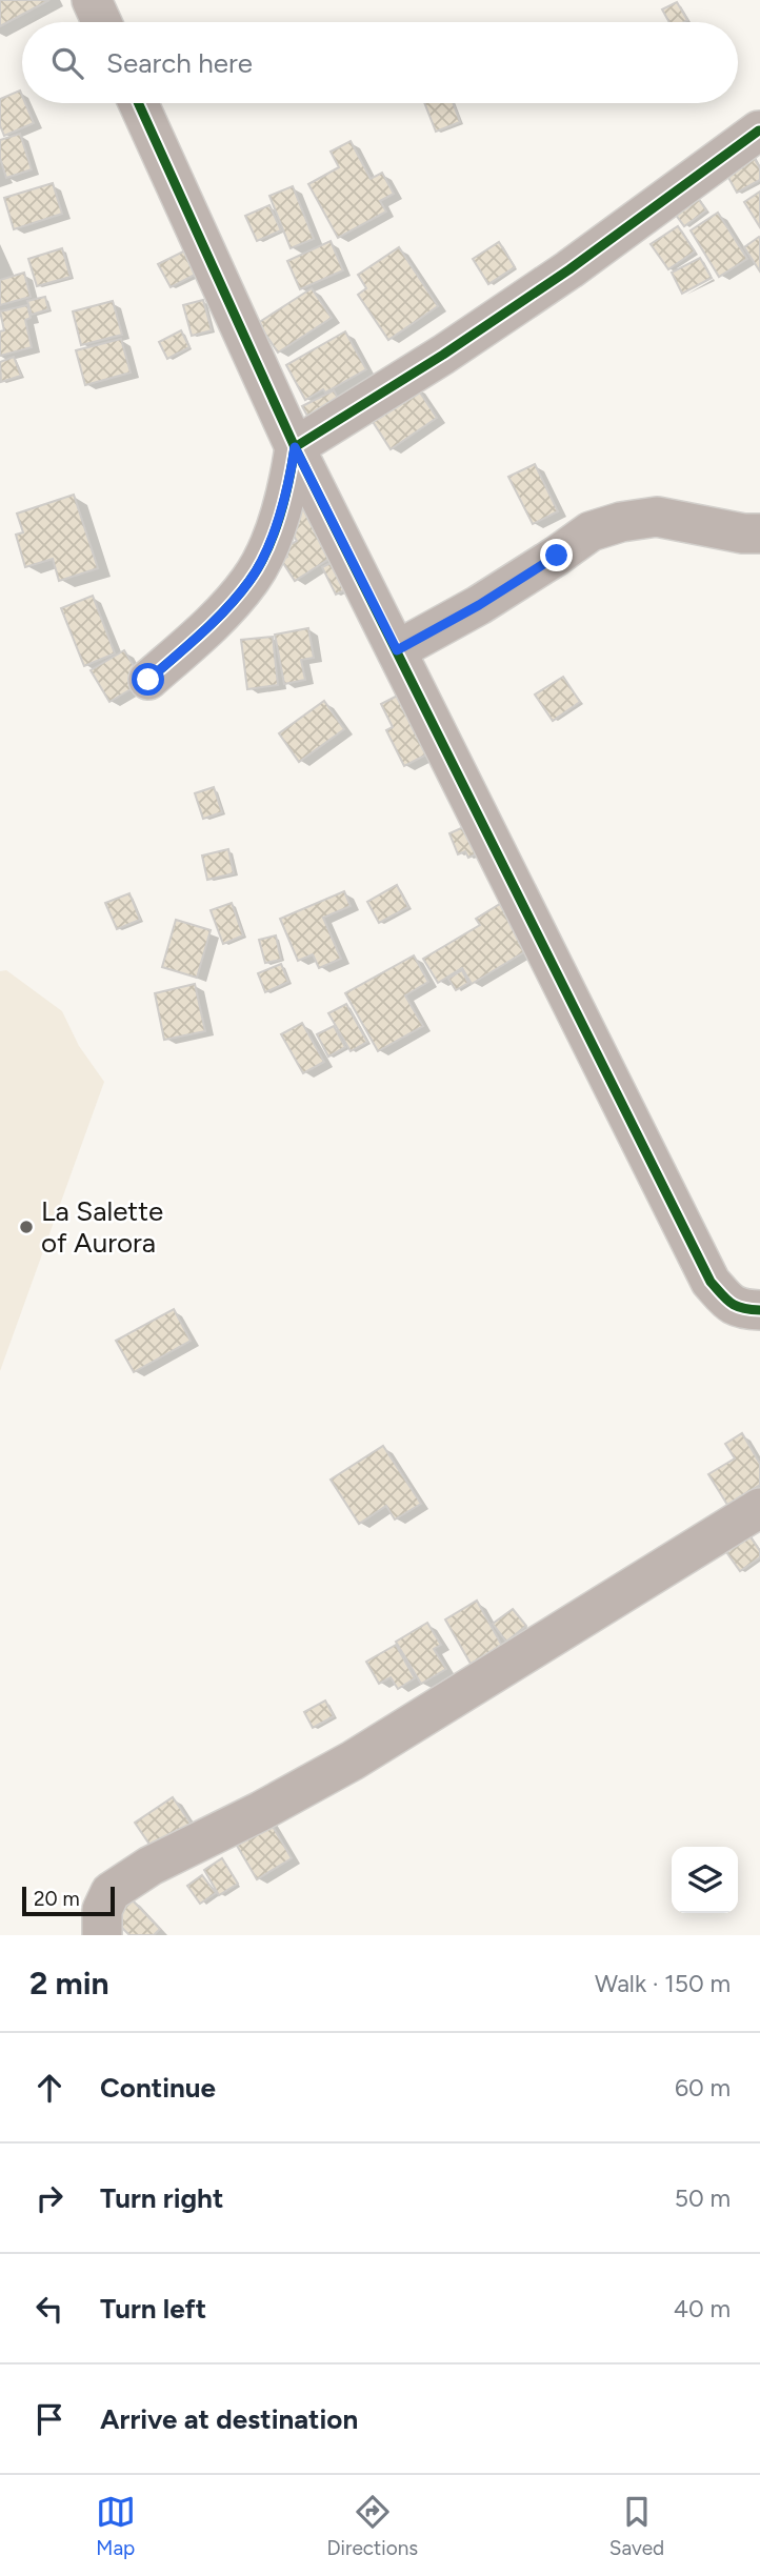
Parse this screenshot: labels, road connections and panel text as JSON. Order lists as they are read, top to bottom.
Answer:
{
  "places": ["La Salette of Aurora"],
  "scale_bar": "20 m",
  "page": {
    "search": "Search here",
    "scale": "20 m",
    "heading": ["2 min", "Walk · 150 m"],
    "list": [
      ["Continue", "60 m"],
      ["Turn right", "50 m"],
      ["Turn left", "40 m"],
      "Arrive at destination"
    ],
    "nav": ["Map", "Directions", "Saved"]
  }
}
